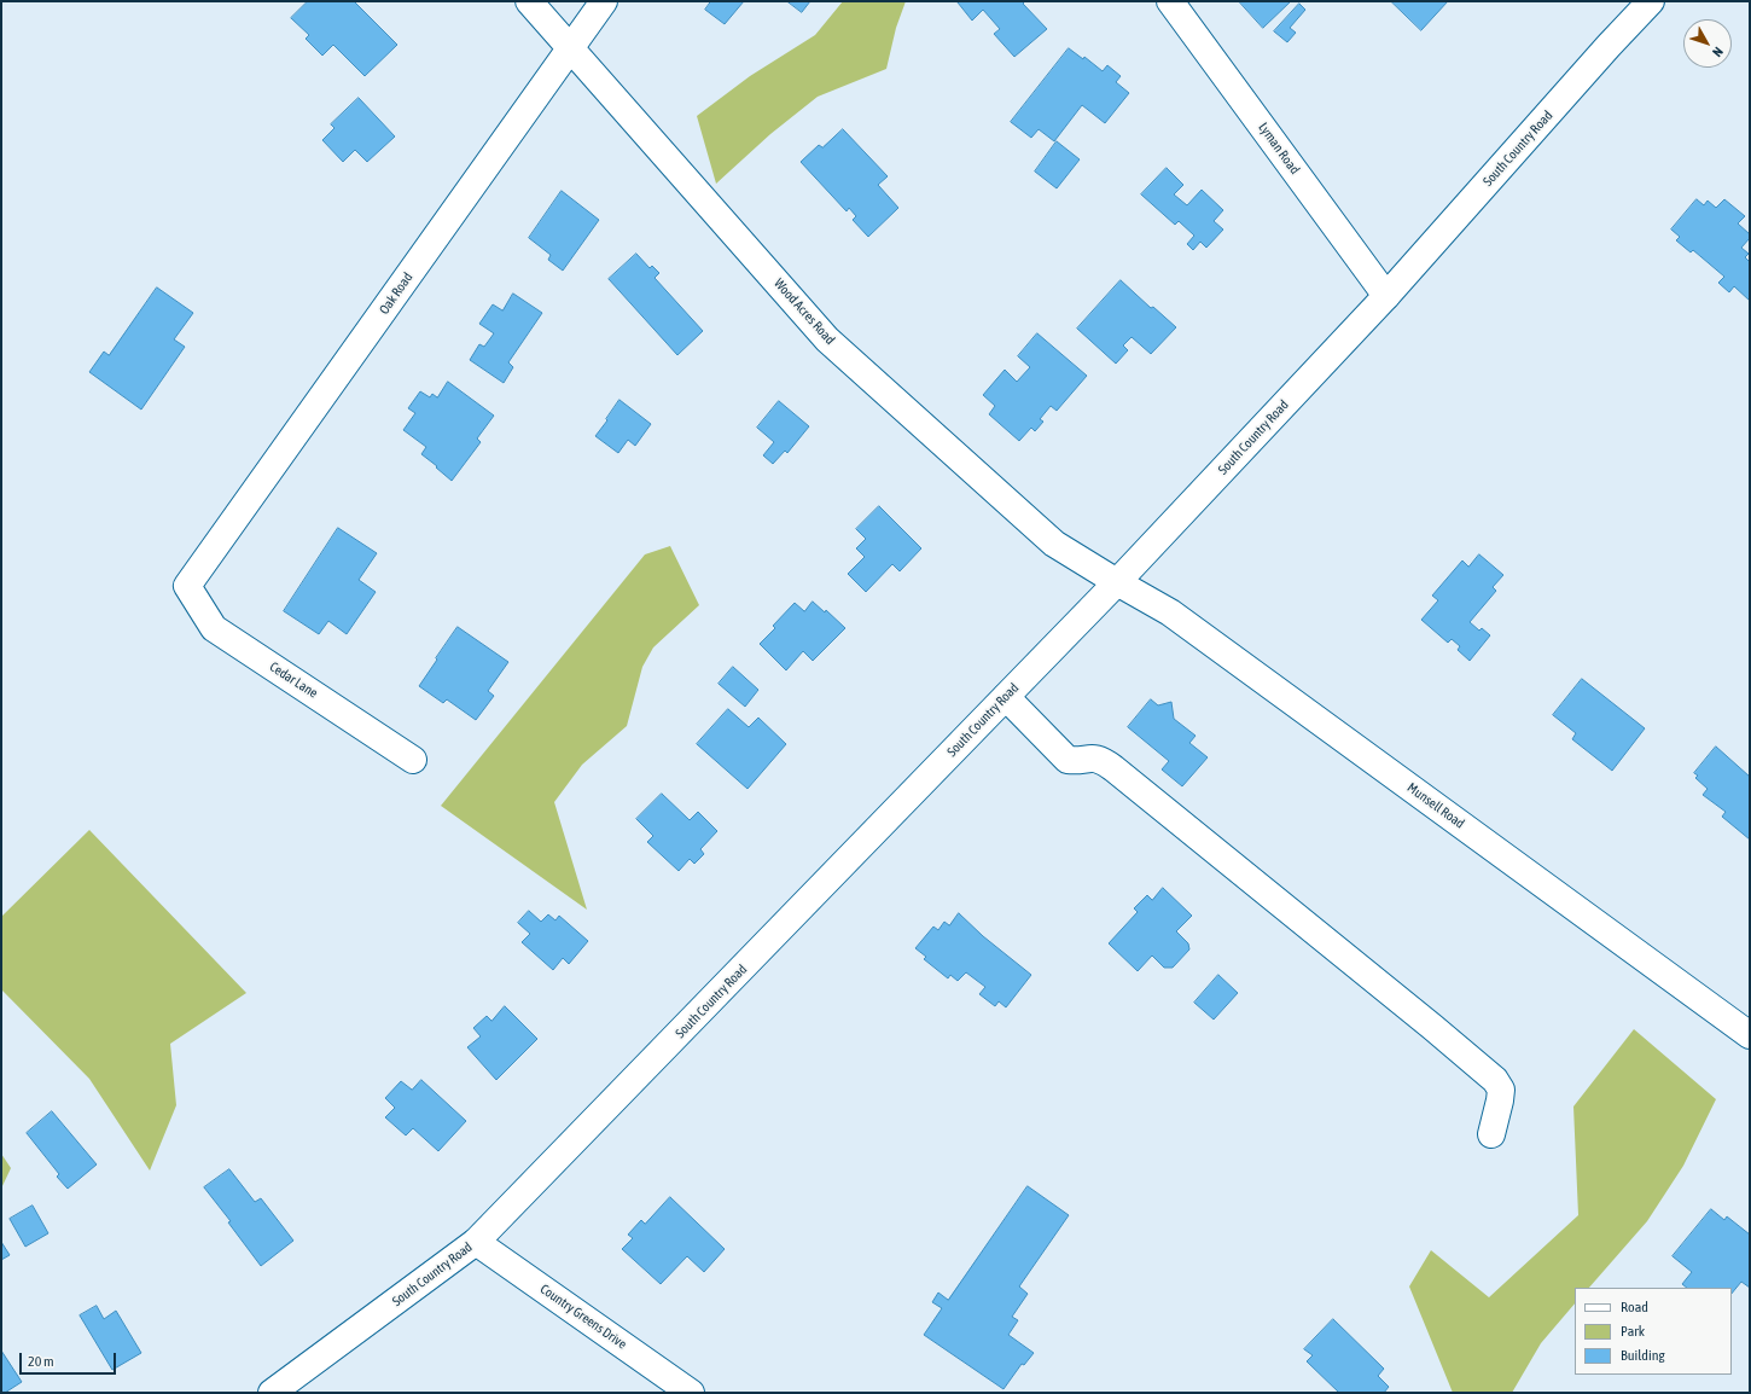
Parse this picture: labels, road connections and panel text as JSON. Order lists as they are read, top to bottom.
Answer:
{
  "streets": {
    "street": [
      "Lyman Road",
      "South Country Road",
      "Oak Road",
      "Wood Acres Road",
      "Cedar Lane",
      "Munsell Road",
      "Country Greens Drive"
    ]
  },
  "crossings": [
    ["Lyman Road", "South Country Road"],
    ["South Country Road", "Wood Acres Road"],
    ["South Country Road", "Munsell Road"],
    ["South Country Road", "Country Greens Drive"],
    ["Oak Road", "Wood Acres Road"],
    ["Oak Road", "Cedar Lane"],
    ["Wood Acres Road", "Munsell Road"]
  ],
  "legend": ["Road", "Park", "Building"],
  "scale_bar": "20 m",
  "north": "bottom right"
}
